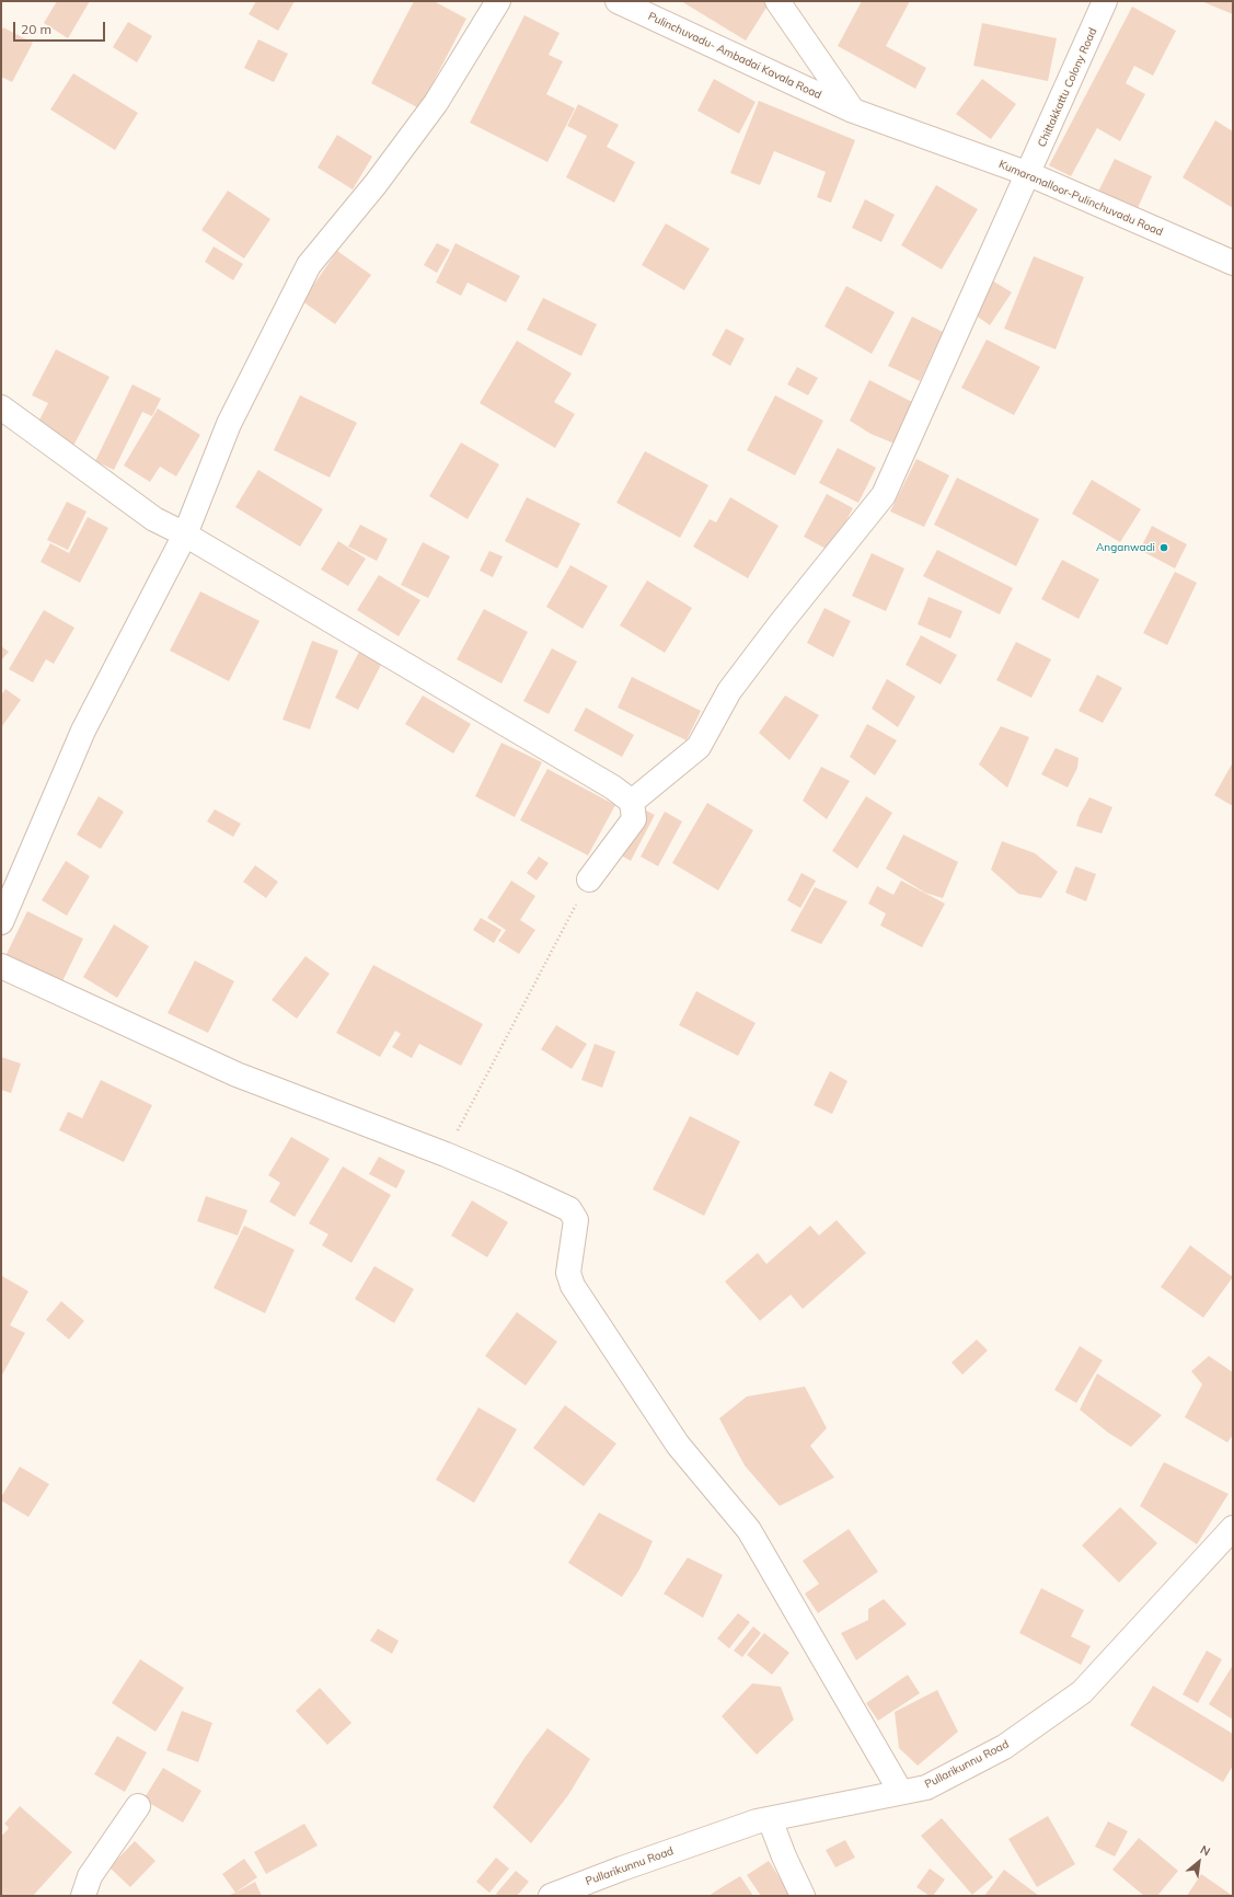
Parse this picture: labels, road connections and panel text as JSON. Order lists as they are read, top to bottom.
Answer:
{
  "streets": {
    "street": [
      "Pulinchuvadu- Ambadai Kavala Road",
      "Chittakkattu Colony Road",
      "Kumaranalloor-Pulinchuvadu Road",
      "Pullarikunnu Road"
    ]
  },
  "crossings": [
    ["Pulinchuvadu- Ambadai Kavala Road", "Kumaranalloor-Pulinchuvadu Road"],
    ["Chittakkattu Colony Road", "Kumaranalloor-Pulinchuvadu Road"]
  ],
  "places": ["Anganwadi"],
  "scale_bar": "20 m",
  "north": "top right"
}
